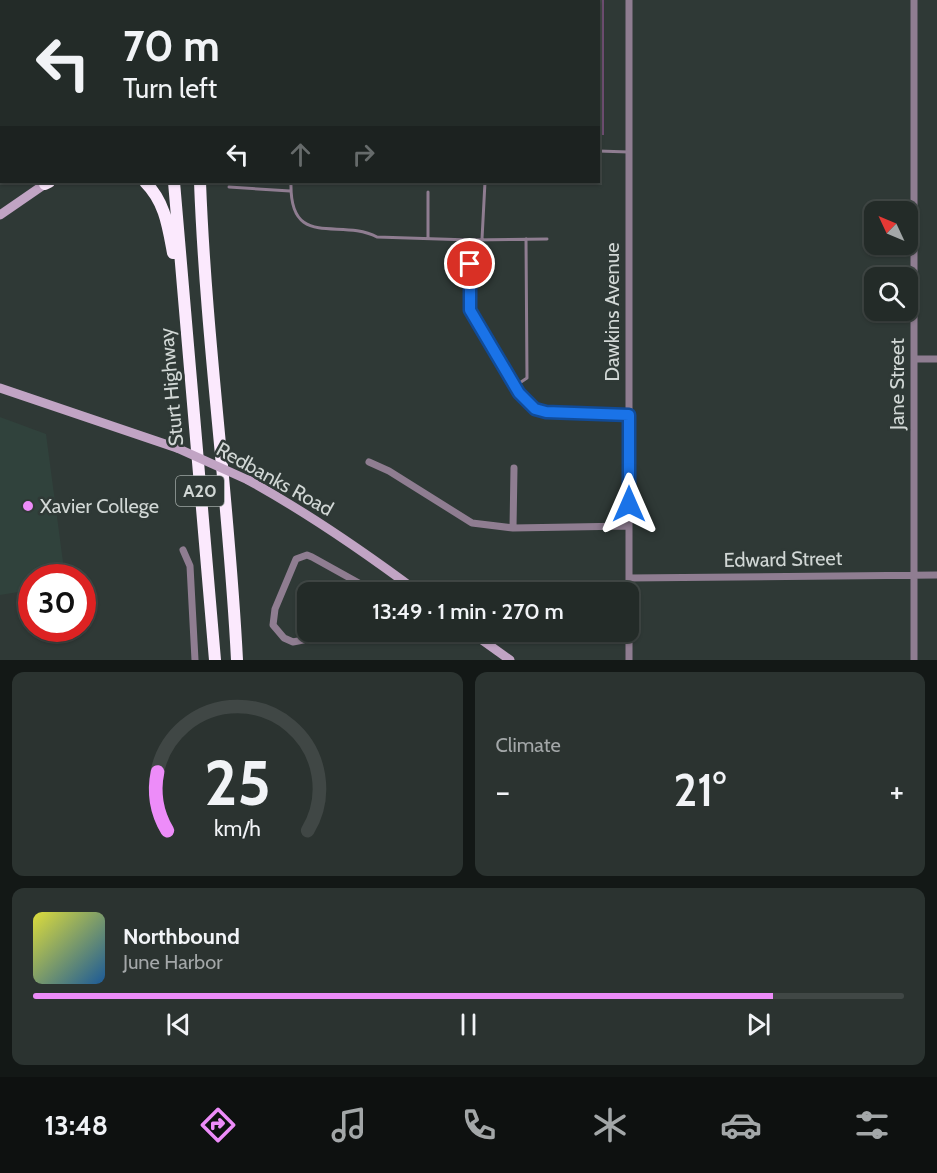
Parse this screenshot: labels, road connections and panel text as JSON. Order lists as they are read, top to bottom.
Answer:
{
  "streets": {
    "highway": ["Sturt Highway", "A20"],
    "main road": ["Redbanks Road"],
    "street": ["Dawkins Avenue", "Jane Street", "Edward Street"]
  },
  "crossings": [
    ["Dawkins Avenue", "Edward Street"],
    ["Jane Street", "Edward Street"]
  ],
  "places": ["Xavier College"],
  "north": "top left",
  "page": {
    "turn": ["70 m", "Turn left"],
    "limit": "30",
    "trip": "13:49 · 1 min · 270 m",
    "tile": "Climate",
    "heat": ["−", "21°", "+"],
    "song": ["Northbound", "June Harbor"],
    "tabs": "13:48",
    "gauge": ["25", "km/h"]
  }
}
